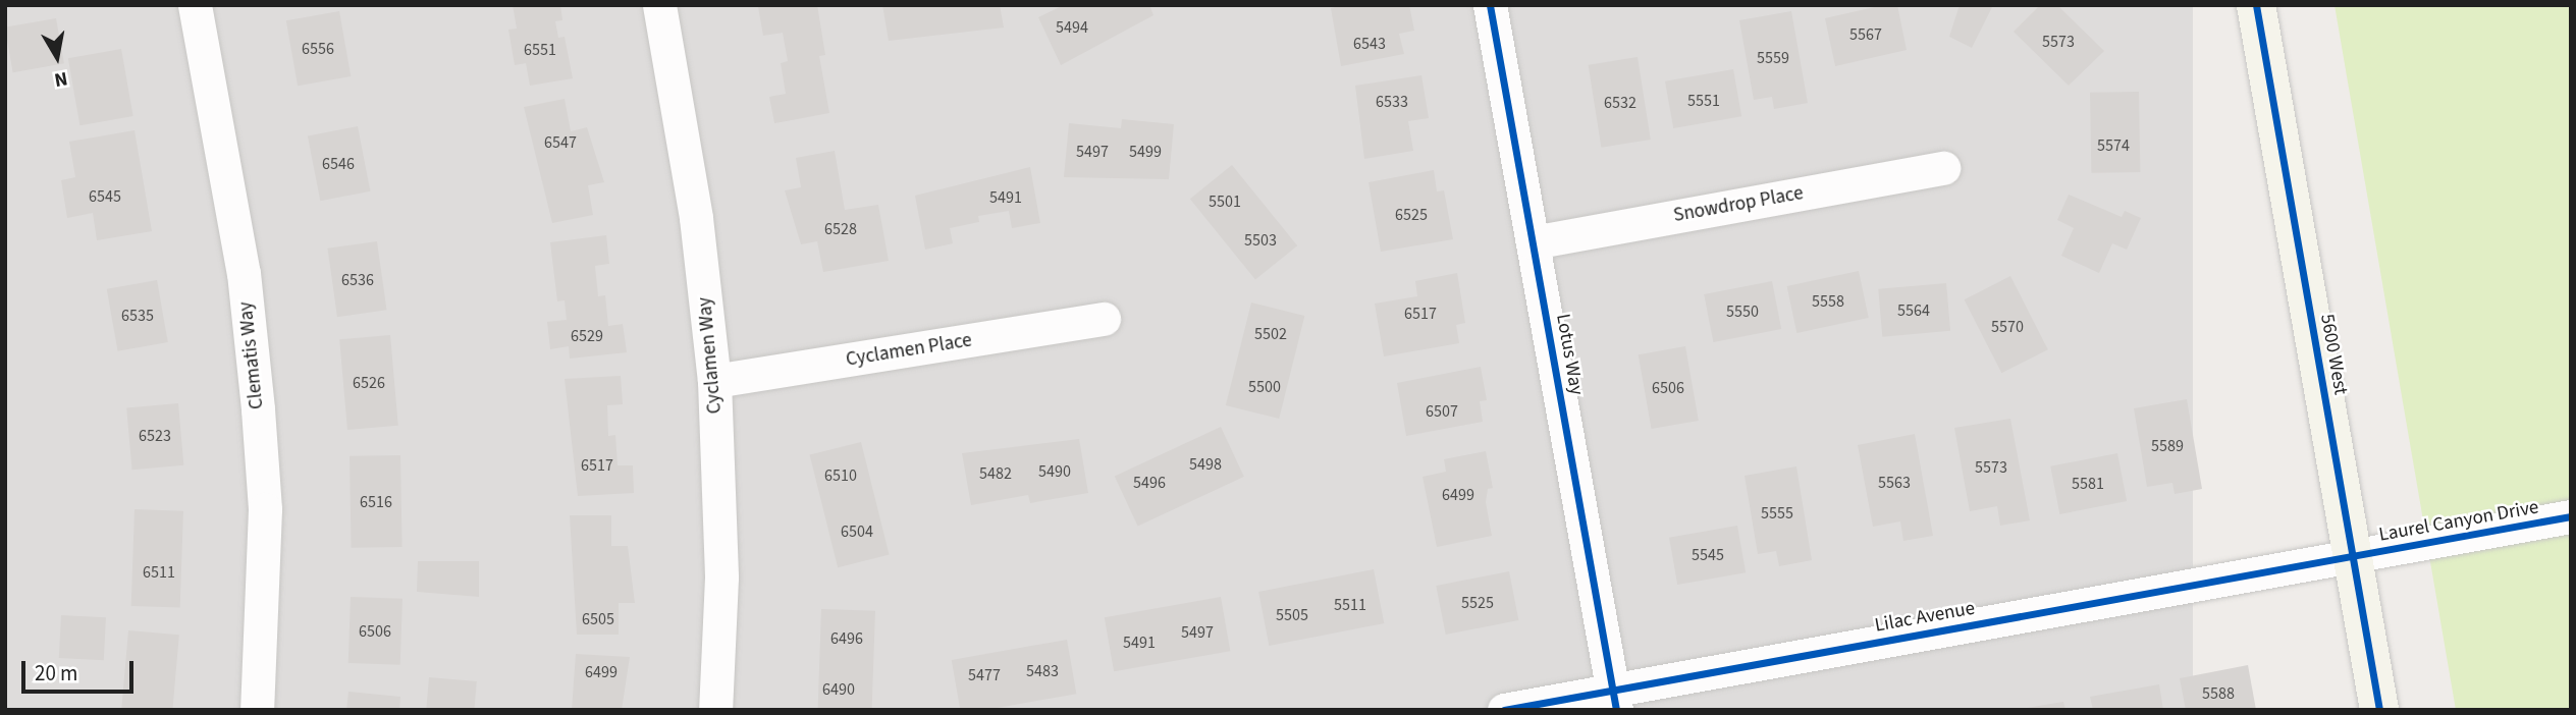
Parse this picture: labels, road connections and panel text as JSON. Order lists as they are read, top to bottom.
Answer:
{
  "streets": {
    "main road": ["5600 West"],
    "street": [
      "Snowdrop Place",
      "Cyclamen Place",
      "Lotus Way",
      "Clematis Way",
      "Cyclamen Way",
      "Laurel Canyon Drive",
      "Lilac Avenue"
    ]
  },
  "crossings": [
    ["Snowdrop Place", "Lotus Way"],
    ["Cyclamen Place", "Cyclamen Way"],
    ["Lotus Way", "Lilac Avenue"],
    ["5600 West", "Laurel Canyon Drive"],
    ["5600 West", "Lilac Avenue"],
    ["Laurel Canyon Drive", "Lilac Avenue"]
  ],
  "house_numbers": [
    "5494",
    "5567",
    "5573",
    "6543",
    "6556",
    "6551",
    "5559",
    "5551",
    "6533",
    "6532",
    "6547",
    "5574",
    "5497",
    "5499",
    "6546",
    "6545",
    "5491",
    "5501",
    "6525",
    "6528",
    "5503",
    "6536",
    "5558",
    "5564",
    "5550",
    "6517",
    "6535",
    "5570",
    "5502",
    "6529",
    "6526",
    "5500",
    "6506",
    "6507",
    "6523",
    "5589",
    "5498",
    "6517",
    "5573",
    "5490",
    "5482",
    "6510",
    "5496",
    "5563",
    "5581",
    "6499",
    "6516",
    "5555",
    "6504",
    "5545",
    "6511",
    "5525",
    "5511",
    "5505",
    "6505",
    "6506",
    "5497",
    "6496",
    "5491",
    "5483",
    "6499",
    "5477",
    "6490",
    "5588"
  ],
  "scale_bar": "20 m",
  "north": "bottom"
}
